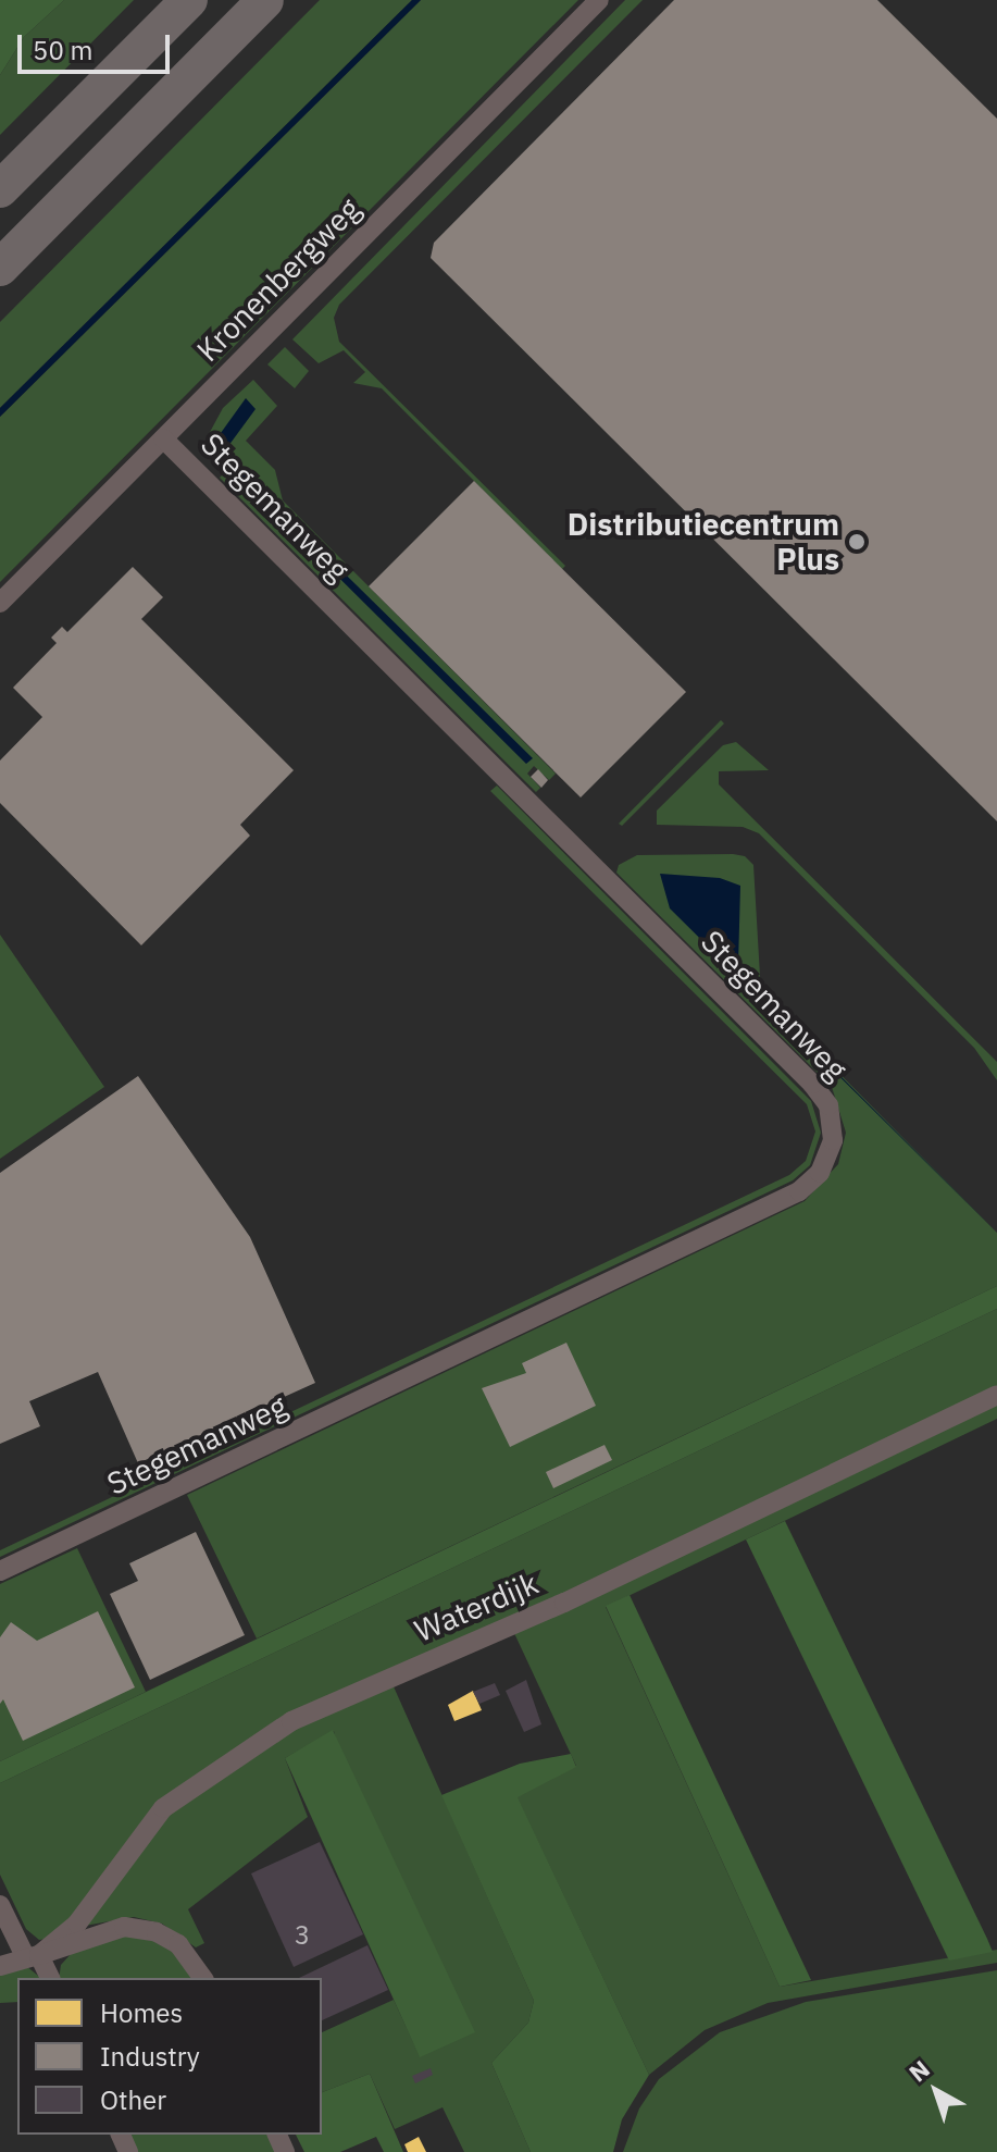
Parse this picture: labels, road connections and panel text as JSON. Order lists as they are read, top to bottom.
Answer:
{
  "streets": {
    "street": ["Kronenbergweg", "Stegemanweg", "Waterdijk"]
  },
  "crossings": [
    ["Kronenbergweg", "Stegemanweg"]
  ],
  "places": ["Distributiecentrum Plus"],
  "house_numbers": ["3"],
  "legend": ["Homes", "Industry", "Other"],
  "scale_bar": "50 m",
  "north": "top left"
}
